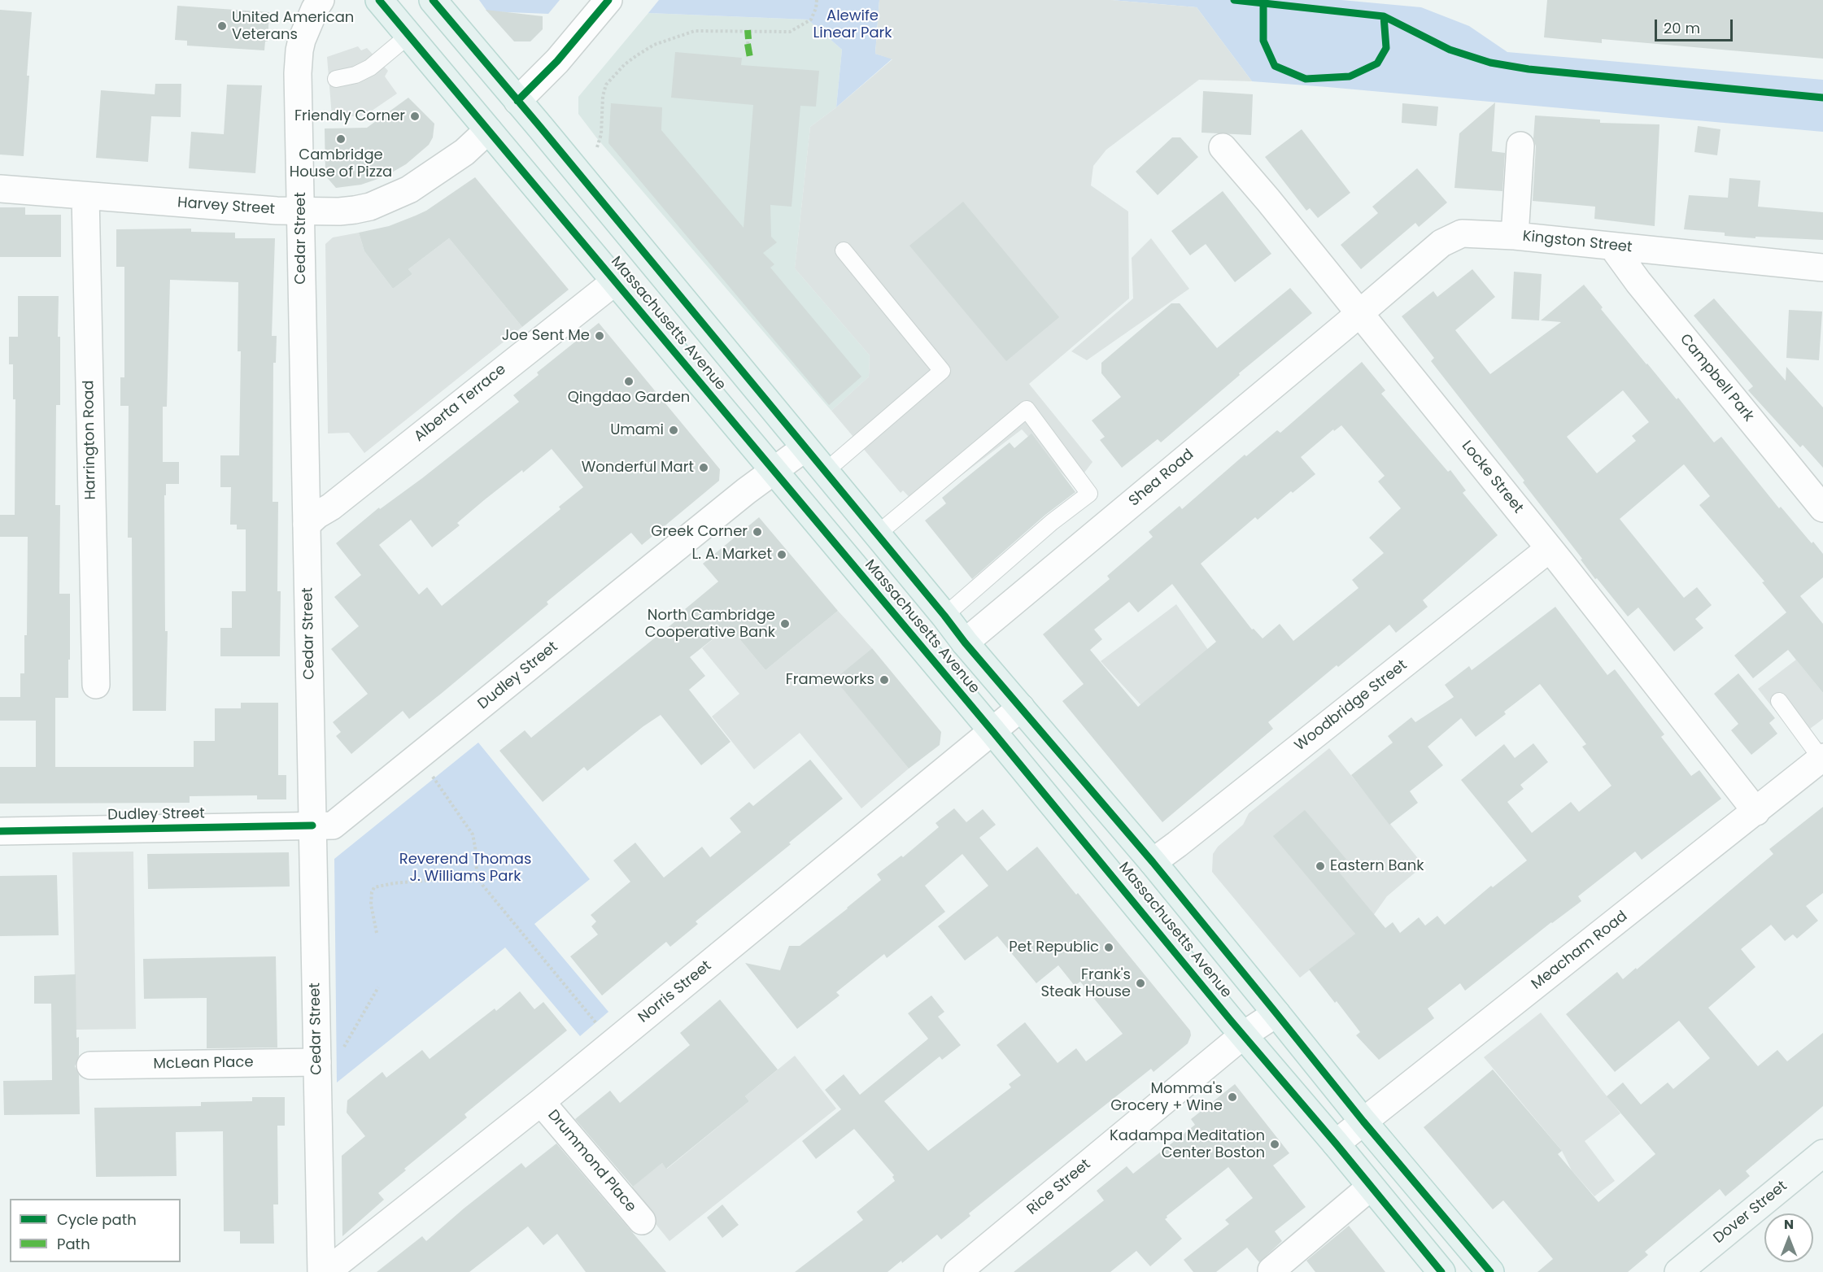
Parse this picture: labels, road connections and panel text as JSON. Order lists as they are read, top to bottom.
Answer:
{
  "streets": {
    "main road": ["Massachusetts Avenue", "Dover Street"],
    "street": [
      "Harvey Street",
      "Cedar Street",
      "Kingston Street",
      "Campbell Park",
      "Alberta Terrace",
      "Harrington Road",
      "Locke Street",
      "Shea Road",
      "Dudley Street",
      "Woodbridge Street",
      "Meacham Road",
      "Norris Street",
      "McLean Place",
      "Drummond Place",
      "Rice Street"
    ]
  },
  "crossings": [
    ["Harvey Street", "Cedar Street"],
    ["Harvey Street", "Massachusetts Avenue"],
    ["Harvey Street", "Harrington Road"],
    ["Cedar Street", "Alberta Terrace"],
    ["Cedar Street", "Dudley Street"],
    ["Cedar Street", "McLean Place"],
    ["Kingston Street", "Campbell Park"],
    ["Kingston Street", "Locke Street"],
    ["Kingston Street", "Shea Road"],
    ["Massachusetts Avenue", "Alberta Terrace"],
    ["Massachusetts Avenue", "Shea Road"],
    ["Massachusetts Avenue", "Dudley Street"],
    ["Massachusetts Avenue", "Woodbridge Street"],
    ["Massachusetts Avenue", "Meacham Road"],
    ["Massachusetts Avenue", "Norris Street"],
    ["Massachusetts Avenue", "Rice Street"],
    ["Locke Street", "Shea Road"],
    ["Locke Street", "Woodbridge Street"],
    ["Locke Street", "Meacham Road"],
    ["Norris Street", "Drummond Place"]
  ],
  "parks": ["Alewife Linear Park", "Reverend Thomas J. Williams Park"],
  "places": [
    "United American Veterans",
    "Friendly Corner",
    "Cambridge House of Pizza",
    "Joe Sent Me",
    "Qingdao Garden",
    "Umami",
    "Wonderful Mart",
    "Greek Corner",
    "L. A. Market",
    "North Cambridge Cooperative Bank",
    "Frameworks",
    "Eastern Bank",
    "Pet Republic",
    "Frank's Steak House",
    "Momma's Grocery + Wine",
    "Kadampa Meditation Center Boston"
  ],
  "legend": ["Cycle path", "Path"],
  "scale_bar": "20 m",
  "north": "top"
}
